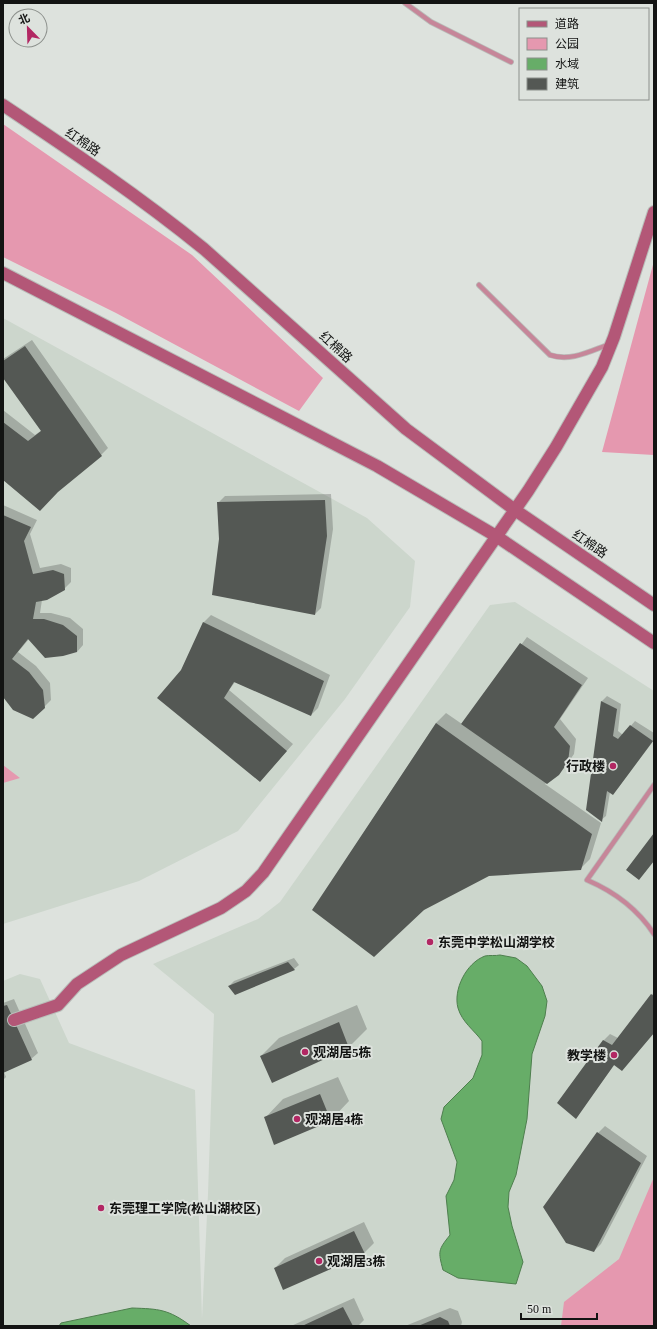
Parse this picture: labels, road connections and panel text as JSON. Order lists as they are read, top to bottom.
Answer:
{
  "streets": {
    "main road": ["红棉路"]
  },
  "places": [
    "行政楼",
    "东莞中学松山湖学校",
    "观湖居5栋",
    "教学楼",
    "观湖居4栋",
    "东莞理工学院(松山湖校区)",
    "观湖居3栋"
  ],
  "legend": [
    "道路",
    "公园",
    "水域",
    "建筑"
  ],
  "scale_bar": "50 m",
  "north": "top left"
}
